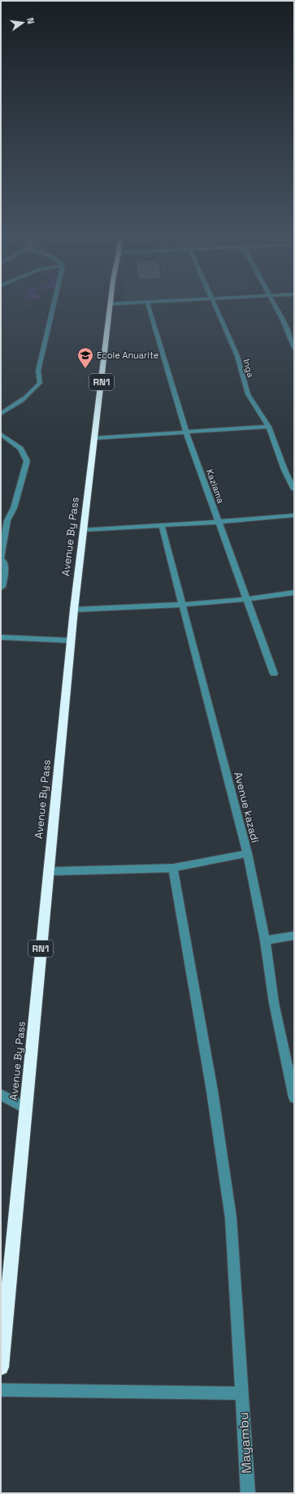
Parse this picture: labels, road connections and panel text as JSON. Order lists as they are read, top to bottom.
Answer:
{
  "streets": {
    "highway": ["RN1", "Avenue By Pass"],
    "street": [
      "Inga",
      "Kaziama",
      "Avenue kazadi",
      "Mayambu"
    ]
  },
  "places": {
    "school or university": ["Ecole Anuarite"]
  },
  "north": "right"
}
